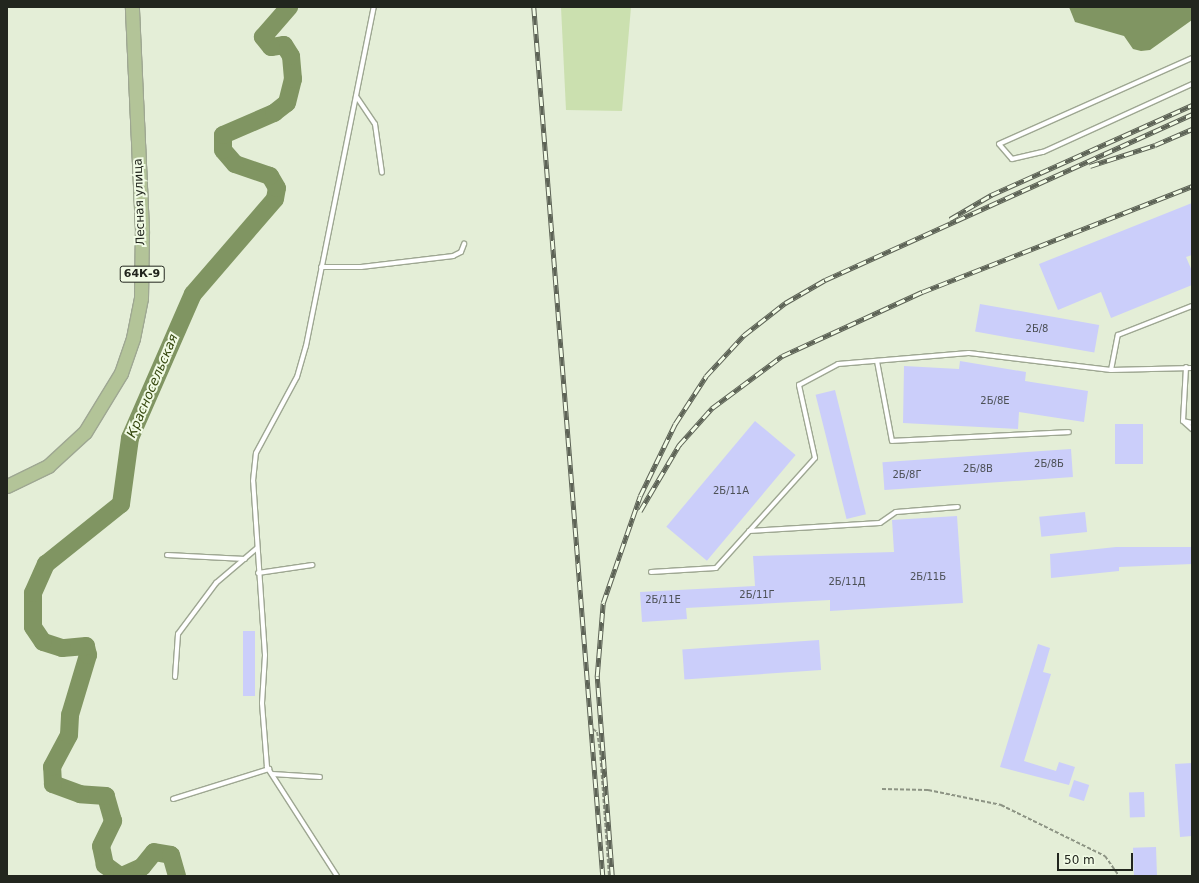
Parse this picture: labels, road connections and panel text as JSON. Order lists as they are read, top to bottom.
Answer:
{
  "streets": {
    "main road": ["Лесная улица", "64К-9"]
  },
  "water": ["Красносельская"],
  "house_numbers": [
    "2Б/8",
    "2Б/8Е",
    "2Б/8Б",
    "2Б/8В",
    "2Б/8Г",
    "2Б/11А",
    "2Б/11Б",
    "2Б/11Д",
    "2Б/11Г",
    "2Б/11Е"
  ],
  "scale_bar": "50 m"
}
